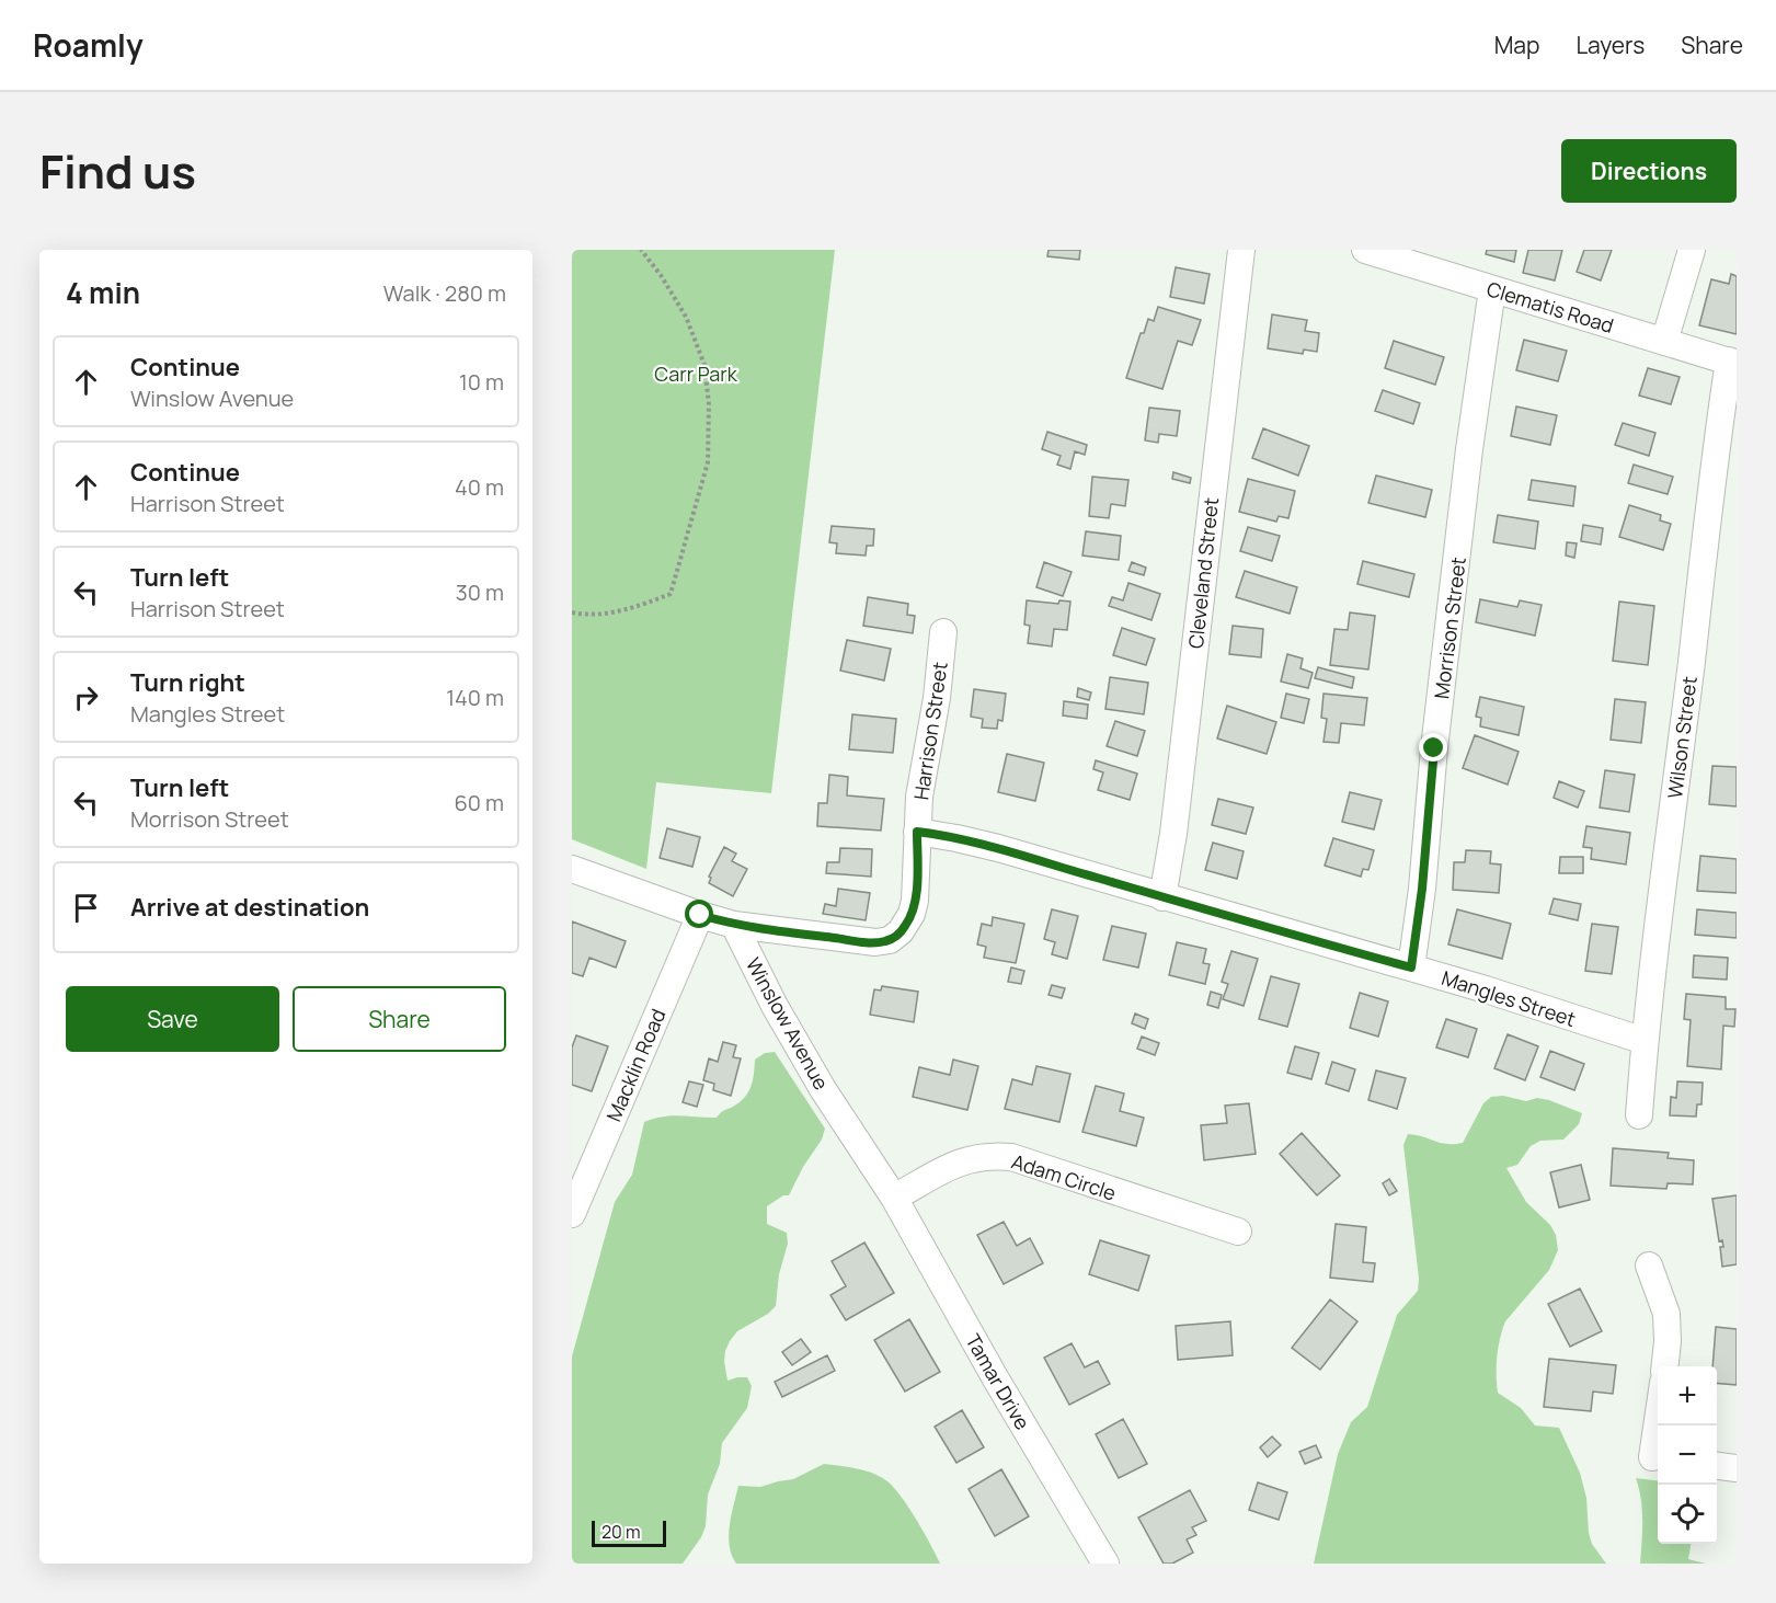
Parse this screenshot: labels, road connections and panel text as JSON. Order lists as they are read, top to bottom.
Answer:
{
  "streets": {
    "street": [
      "Clematis Road",
      "Cleveland Street",
      "Morrison Street",
      "Harrison Street",
      "Wilson Street",
      "Mangles Street",
      "Winslow Avenue",
      "Macklin Road",
      "Adam Circle",
      "Tamar Drive"
    ]
  },
  "crossings": [
    ["Clematis Road", "Morrison Street"],
    ["Clematis Road", "Wilson Street"],
    ["Cleveland Street", "Mangles Street"],
    ["Morrison Street", "Mangles Street"],
    ["Harrison Street", "Mangles Street"],
    ["Harrison Street", "Winslow Avenue"],
    ["Wilson Street", "Mangles Street"],
    ["Winslow Avenue", "Adam Circle"],
    ["Winslow Avenue", "Tamar Drive"],
    ["Adam Circle", "Tamar Drive"]
  ],
  "parks": ["Carr Park"],
  "scale_bar": "20 m",
  "page": {
    "header": "Roamly",
    "nav": ["Map", "Layers", "Share"],
    "title": "Find us",
    "buttons": [
      "Directions",
      ["Save", "Share"]
    ],
    "heading": ["4 min", "Walk · 280 m"],
    "list": [
      ["Continue", "Winslow Avenue", "10 m"],
      ["Continue", "Harrison Street", "40 m"],
      ["Turn left", "Harrison Street", "30 m"],
      ["Turn right", "Mangles Street", "140 m"],
      ["Turn left", "Morrison Street", "60 m"],
      "Arrive at destination"
    ],
    "map_buttons": ["+", "−"],
    "scale": "20 m"
  }
}
